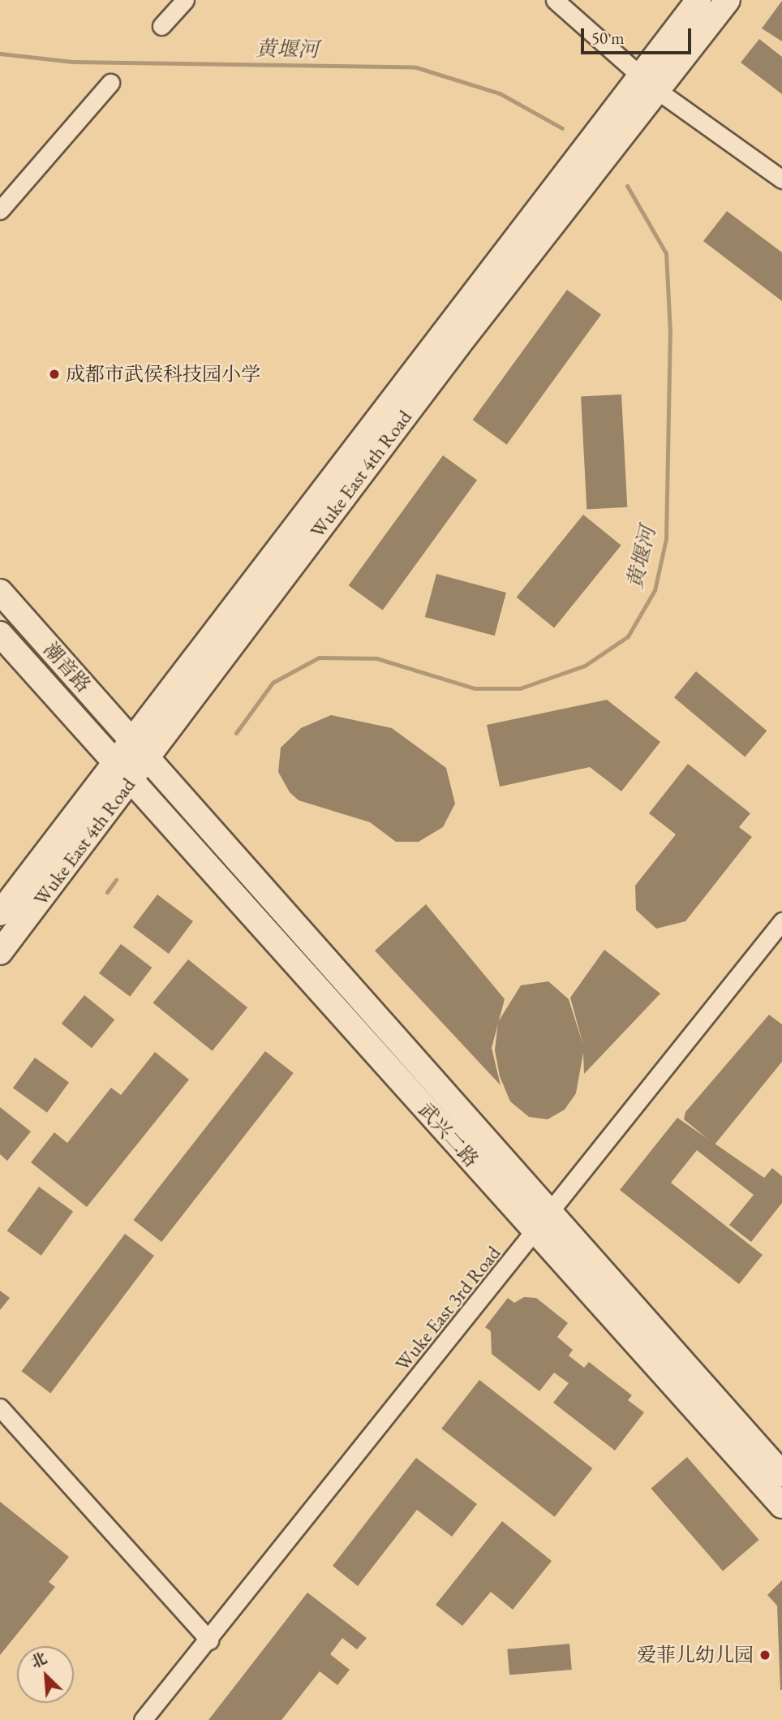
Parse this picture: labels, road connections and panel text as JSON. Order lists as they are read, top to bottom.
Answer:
{
  "streets": {
    "street": [
      "Wuke East 4th Road",
      "潮音路",
      "武兴二路",
      "Wuke East 3rd Road"
    ]
  },
  "crossings": [
    ["Wuke East 4th Road", "潮音路"],
    ["Wuke East 4th Road", "武兴二路"],
    ["潮音路", "武兴二路"],
    ["潮音路", "Wuke East 3rd Road"],
    ["武兴二路", "Wuke East 3rd Road"]
  ],
  "water": ["黄堰河"],
  "places": ["成都市武侯科技园小学", "爱菲儿幼儿园"],
  "scale_bar": "50 m",
  "north": "top left"
}
